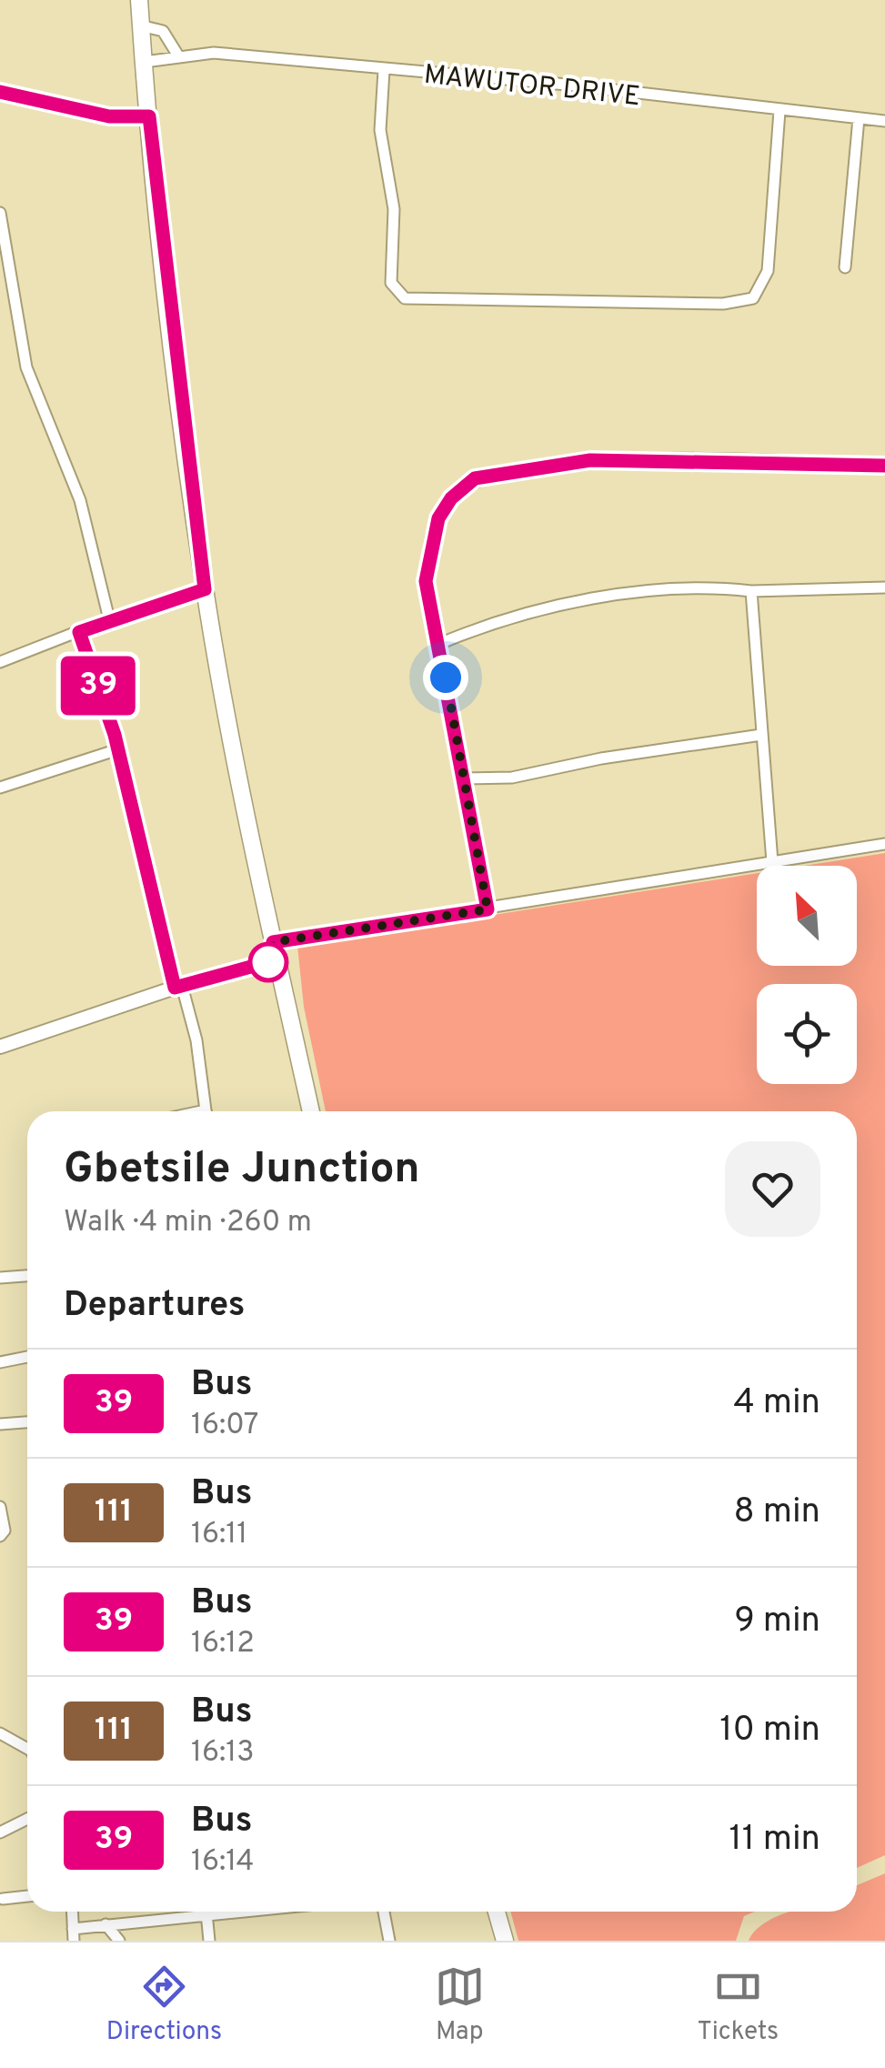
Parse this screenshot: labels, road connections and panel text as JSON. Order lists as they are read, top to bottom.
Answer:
{
  "streets": {
    "street": ["MAWUTOR DRIVE"]
  },
  "lines": ["bus line 39"],
  "north": "top left",
  "page": {
    "on_map": "39",
    "heading": [
      ["Gbetsile Junction", "Walk · 4 min · 260 m"],
      "Departures"
    ],
    "list": [
      {
        "mark": "39",
        "name": "Bus",
        "note": "16:07",
        "value": "4 min"
      },
      {
        "mark": "111",
        "name": "Bus",
        "note": "16:11",
        "value": "8 min"
      },
      {
        "mark": "39",
        "name": "Bus",
        "note": "16:12",
        "value": "9 min"
      },
      {
        "mark": "111",
        "name": "Bus",
        "note": "16:13",
        "value": "10 min"
      },
      {
        "mark": "39",
        "name": "Bus",
        "note": "16:14",
        "value": "11 min"
      }
    ],
    "tabs": ["Directions", "Map", "Tickets"]
  }
}
